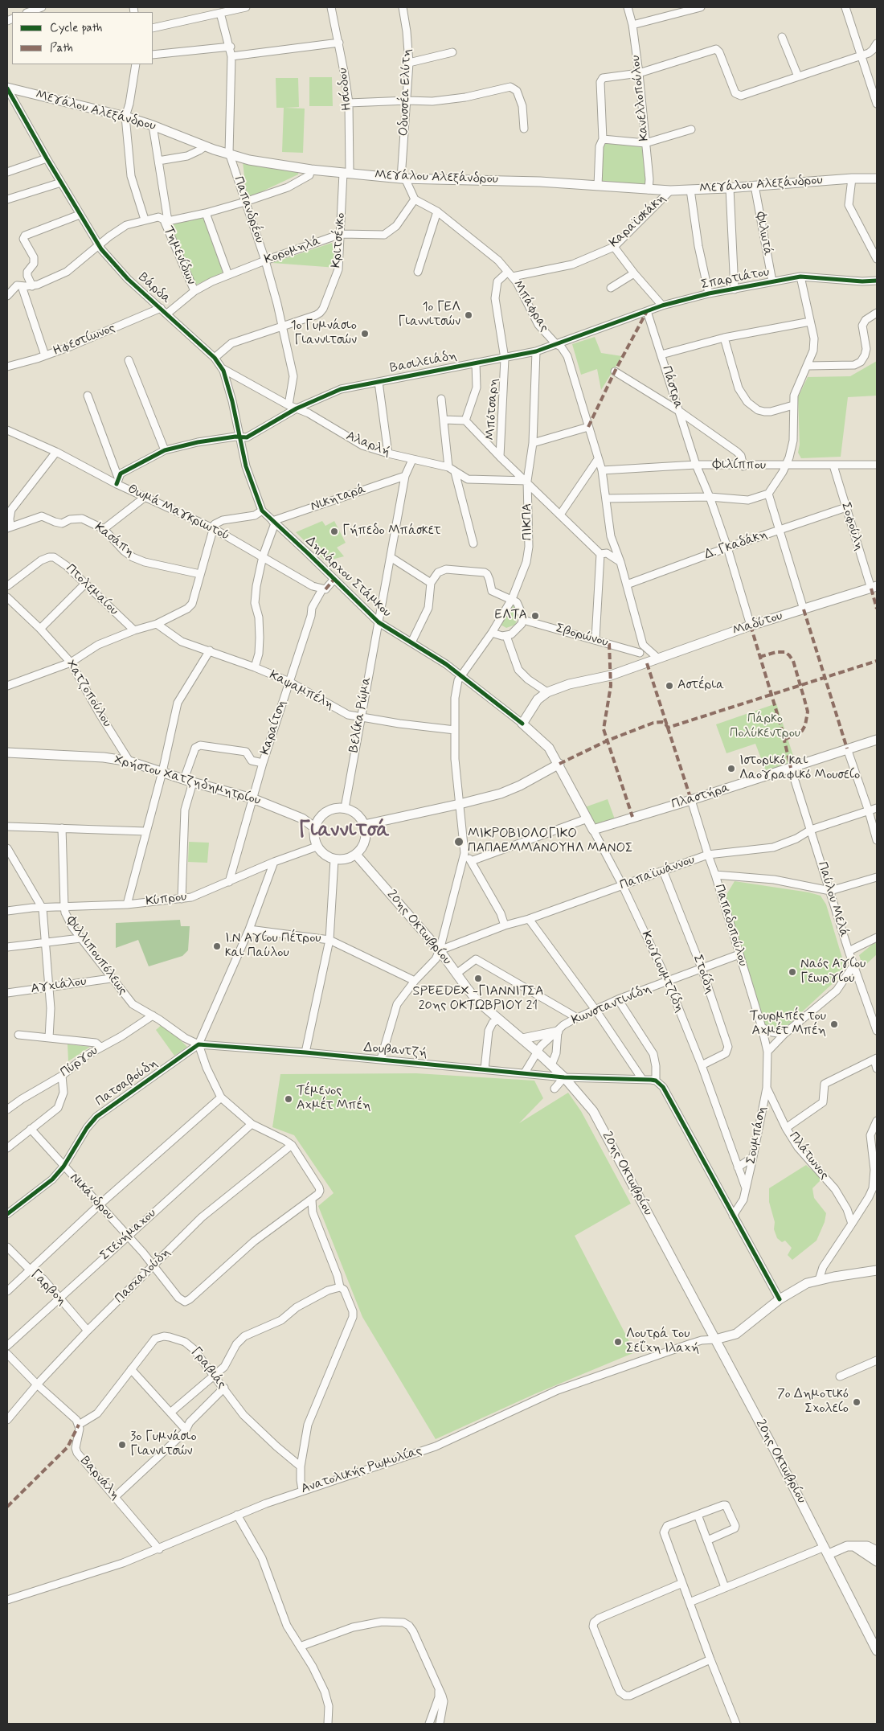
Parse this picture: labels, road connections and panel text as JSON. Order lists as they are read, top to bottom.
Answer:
{
  "streets": {
    "main road": [
      "Μεγάλου Αλεξάνδρου",
      "Μαδύτου",
      "Χρήστου Χατζηδημητρίου",
      "Πλαστήρα",
      "20ης Οκτωβρίου",
      "Κουγιουμτζίδη"
    ],
    "street": [
      "Ησίοδου",
      "Οδυσσέα Ελύτη",
      "Κανελλοπούλου",
      "Παπανδρέου",
      "Καραϊσκάκη",
      "Φιλωτά",
      "Κριτσένκο",
      "Κορομηλά",
      "Τημενίδων",
      "Σπαρτιάτου",
      "Βάρδα",
      "Μπάφρας",
      "Ηφεστίωνος",
      "Βασιλειάδη",
      "Πάστρα",
      "Μπότσαρη",
      "Αλαρλή",
      "Φιλίππου",
      "Νικηταρά",
      "Θωμά Μαγκριωτού",
      "ΠΙΚΠΑ",
      "Σοφούλη",
      "Κασάπη",
      "Δ. Γκαδάκη",
      "Δημάρχου Στάμκου",
      "Πτολεμαίου",
      "Σβορώνου",
      "Καψαμπέλη",
      "Χατζοπούλου",
      "Βελίκα Ρώμα",
      "Καραίτση",
      "Παπαϊωάννου",
      "Κύπρου",
      "Παύλου Μελά",
      "Παπαδοπούλου",
      "Φιλλιπουπόλεως",
      "Στοίδη",
      "Αγχιάλου",
      "Κωνσταντινίδη",
      "Δουβαντζή",
      "Πύργου",
      "Πατσαβούδη",
      "Σουμπάση",
      "Πλάτωνος",
      "Νικάνδρου",
      "Στενήμαχου",
      "Πασχαλούδη",
      "Γαρβοη",
      "Γραβιάς",
      "Ανατολικής Ρωμυλίας",
      "Βαρνάλη"
    ]
  },
  "crossings": [
    ["Ησίοδου", "Μεγάλου Αλεξάνδρου"],
    ["Ησίοδου", "Κριτσένκο"],
    ["Οδυσσέα Ελύτη", "Μεγάλου Αλεξάνδρου"],
    ["Κανελλοπούλου", "Μεγάλου Αλεξάνδρου"],
    ["Μεγάλου Αλεξάνδρου", "Παπανδρέου"],
    ["Μεγάλου Αλεξάνδρου", "Καραϊσκάκη"],
    ["Μεγάλου Αλεξάνδρου", "Φιλωτά"],
    ["Μεγάλου Αλεξάνδρου", "Κριτσένκο"],
    ["Μεγάλου Αλεξάνδρου", "Τημενίδων"],
    ["Μεγάλου Αλεξάνδρου", "Βάρδα"],
    ["Παπανδρέου", "Κριτσένκο"],
    ["Παπανδρέου", "Κορομηλά"],
    ["Παπανδρέου", "Αλαρλή"],
    ["Καραϊσκάκη", "Μπάφρας"],
    ["Καραϊσκάκη", "Μπότσαρη"],
    ["Φιλωτά", "Σπαρτιάτου"],
    ["Κριτσένκο", "Κορομηλά"],
    ["Κριτσένκο", "Βάρδα"],
    ["Κορομηλά", "Τημενίδων"],
    ["Κορομηλά", "Βάρδα"],
    ["Κορομηλά", "Μπάφρας"],
    ["Σπαρτιάτου", "Μπάφρας"],
    ["Σπαρτιάτου", "Βασιλειάδη"],
    ["Σπαρτιάτου", "Πάστρα"],
    ["Βάρδα", "Ηφεστίωνος"],
    ["Βάρδα", "Βασιλειάδη"],
    ["Βάρδα", "Αλαρλή"],
    ["Βάρδα", "Δημάρχου Στάμκου"],
    ["Μπάφρας", "Βασιλειάδη"],
    ["Μπάφρας", "Μπότσαρη"],
    ["Μπάφρας", "Φιλίππου"],
    ["Μπάφρας", "Δ. Γκαδάκη"],
    ["Βασιλειάδη", "Μπότσαρη"],
    ["Βασιλειάδη", "Αλαρλή"],
    ["Βασιλειάδη", "Θωμά Μαγκριωτού"],
    ["Βασιλειάδη", "ΠΙΚΠΑ"],
    ["Πάστρα", "Φιλίππου"],
    ["Αλαρλή", "ΠΙΚΠΑ"],
    ["Αλαρλή", "Βελίκα Ρώμα"],
    ["Φιλίππου", "Σοφούλη"],
    ["Νικηταρά", "Δημάρχου Στάμκου"],
    ["Νικηταρά", "Βελίκα Ρώμα"],
    ["Θωμά Μαγκριωτού", "Καραίτση"],
    ["ΠΙΚΠΑ", "Δημάρχου Στάμκου"],
    ["Σοφούλη", "Δ. Γκαδάκη"],
    ["Σοφούλη", "Μαδύτου"],
    ["Δημάρχου Στάμκου", "Βελίκα Ρώμα"],
    ["Δημάρχου Στάμκου", "Καραίτση"],
    ["Δημάρχου Στάμκου", "Κουγιουμτζίδη"],
    ["Καψαμπέλη", "Βελίκα Ρώμα"],
    ["Καψαμπέλη", "Καραίτση"],
    ["Χατζοπούλου", "Χρήστου Χατζηδημητρίου"],
    ["Βελίκα Ρώμα", "Χρήστου Χατζηδημητρίου"],
    ["Βελίκα Ρώμα", "Κύπρου"],
    ["Βελίκα Ρώμα", "20ης Οκτωβρίου"],
    ["Καραίτση", "Χρήστου Χατζηδημητρίου"],
    ["Καραίτση", "Κύπρου"],
    ["Χρήστου Χατζηδημητρίου", "Κύπρου"],
    ["Χρήστου Χατζηδημητρίου", "20ης Οκτωβρίου"],
    ["Πλαστήρα", "Παύλου Μελά"],
    ["Πλαστήρα", "Παπαδοπούλου"],
    ["Πλαστήρα", "Κουγιουμτζίδη"],
    ["Παπαϊωάννου", "Παύλου Μελά"],
    ["Παπαϊωάννου", "Παπαδοπούλου"],
    ["Παπαϊωάννου", "20ης Οκτωβρίου"],
    ["Παπαϊωάννου", "Κουγιουμτζίδη"],
    ["Παπαϊωάννου", "Στοίδη"],
    ["Κύπρου", "20ης Οκτωβρίου"],
    ["Κύπρου", "Φιλλιπουπόλεως"],
    ["Παπαδοπούλου", "Κωνσταντινίδη"],
    ["Παπαδοπούλου", "Σουμπάση"],
    ["20ης Οκτωβρίου", "Κωνσταντινίδη"],
    ["20ης Οκτωβρίου", "Δουβαντζή"],
    ["20ης Οκτωβρίου", "Ανατολικής Ρωμυλίας"],
    ["Φιλλιπουπόλεως", "Αγχιάλου"],
    ["Φιλλιπουπόλεως", "Δουβαντζή"],
    ["Φιλλιπουπόλεως", "Πύργου"],
    ["Φιλλιπουπόλεως", "Πατσαβούδη"],
    ["Κουγιουμτζίδη", "Στοίδη"],
    ["Κουγιουμτζίδη", "Κωνσταντινίδη"],
    ["Κουγιουμτζίδη", "Σουμπάση"],
    ["Στοίδη", "Κωνσταντινίδη"],
    ["Κωνσταντινίδη", "Δουβαντζή"],
    ["Δουβαντζή", "Πατσαβούδη"],
    ["Πατσαβούδη", "Νικάνδρου"],
    ["Σουμπάση", "Πλάτωνος"],
    ["Νικάνδρου", "Στενήμαχου"],
    ["Νικάνδρου", "Πασχαλούδη"],
    ["Στενήμαχου", "Γαρβοη"],
    ["Πασχαλούδη", "Γαρβοη"],
    ["Γραβιάς", "Βαρνάλη"],
    ["Ανατολικής Ρωμυλίας", "Βαρνάλη"]
  ],
  "districts": ["Γιαννιτσά"],
  "parks": ["Πάρκο Πολύκεντρου"],
  "places": [
    "1o ΓΕΛ Γιαννιτσών",
    "1ο Γυμνάσιο Γιαννιτσών",
    "Γήπεδο Μπάσκετ",
    "ΕΛΤΑ",
    "Αστέρια",
    "Ιστορικό και Λαογραφικό Μουσείο",
    "ΜΙΚΡΟΒΙΟΛΟΓΙΚΟ ΠΑΠΑΕΜΜΑΝΟΥΗΛ ΜΑΝΟΣ",
    "Ι.Ν Αγίου Πέτρου και Παύλου",
    "Ναός Αγίου Γεωργίου",
    "SPEEDEX -ΓΙΑΝΝΙΤΣΑ 20ης ΟΚΤΩΒΡΙΟΥ 21",
    "Τουρμπές του Αχμέτ Μπέη",
    "Τέμενος Αχμέτ Μπέη",
    "Λουτρά του Σεΐχη Ιλαχή",
    "7o Δημοτικό Σχολείο",
    "3ο Γυμνάσιο Γιαννιτσών"
  ],
  "legend": ["Cycle path", "Path"]
}
